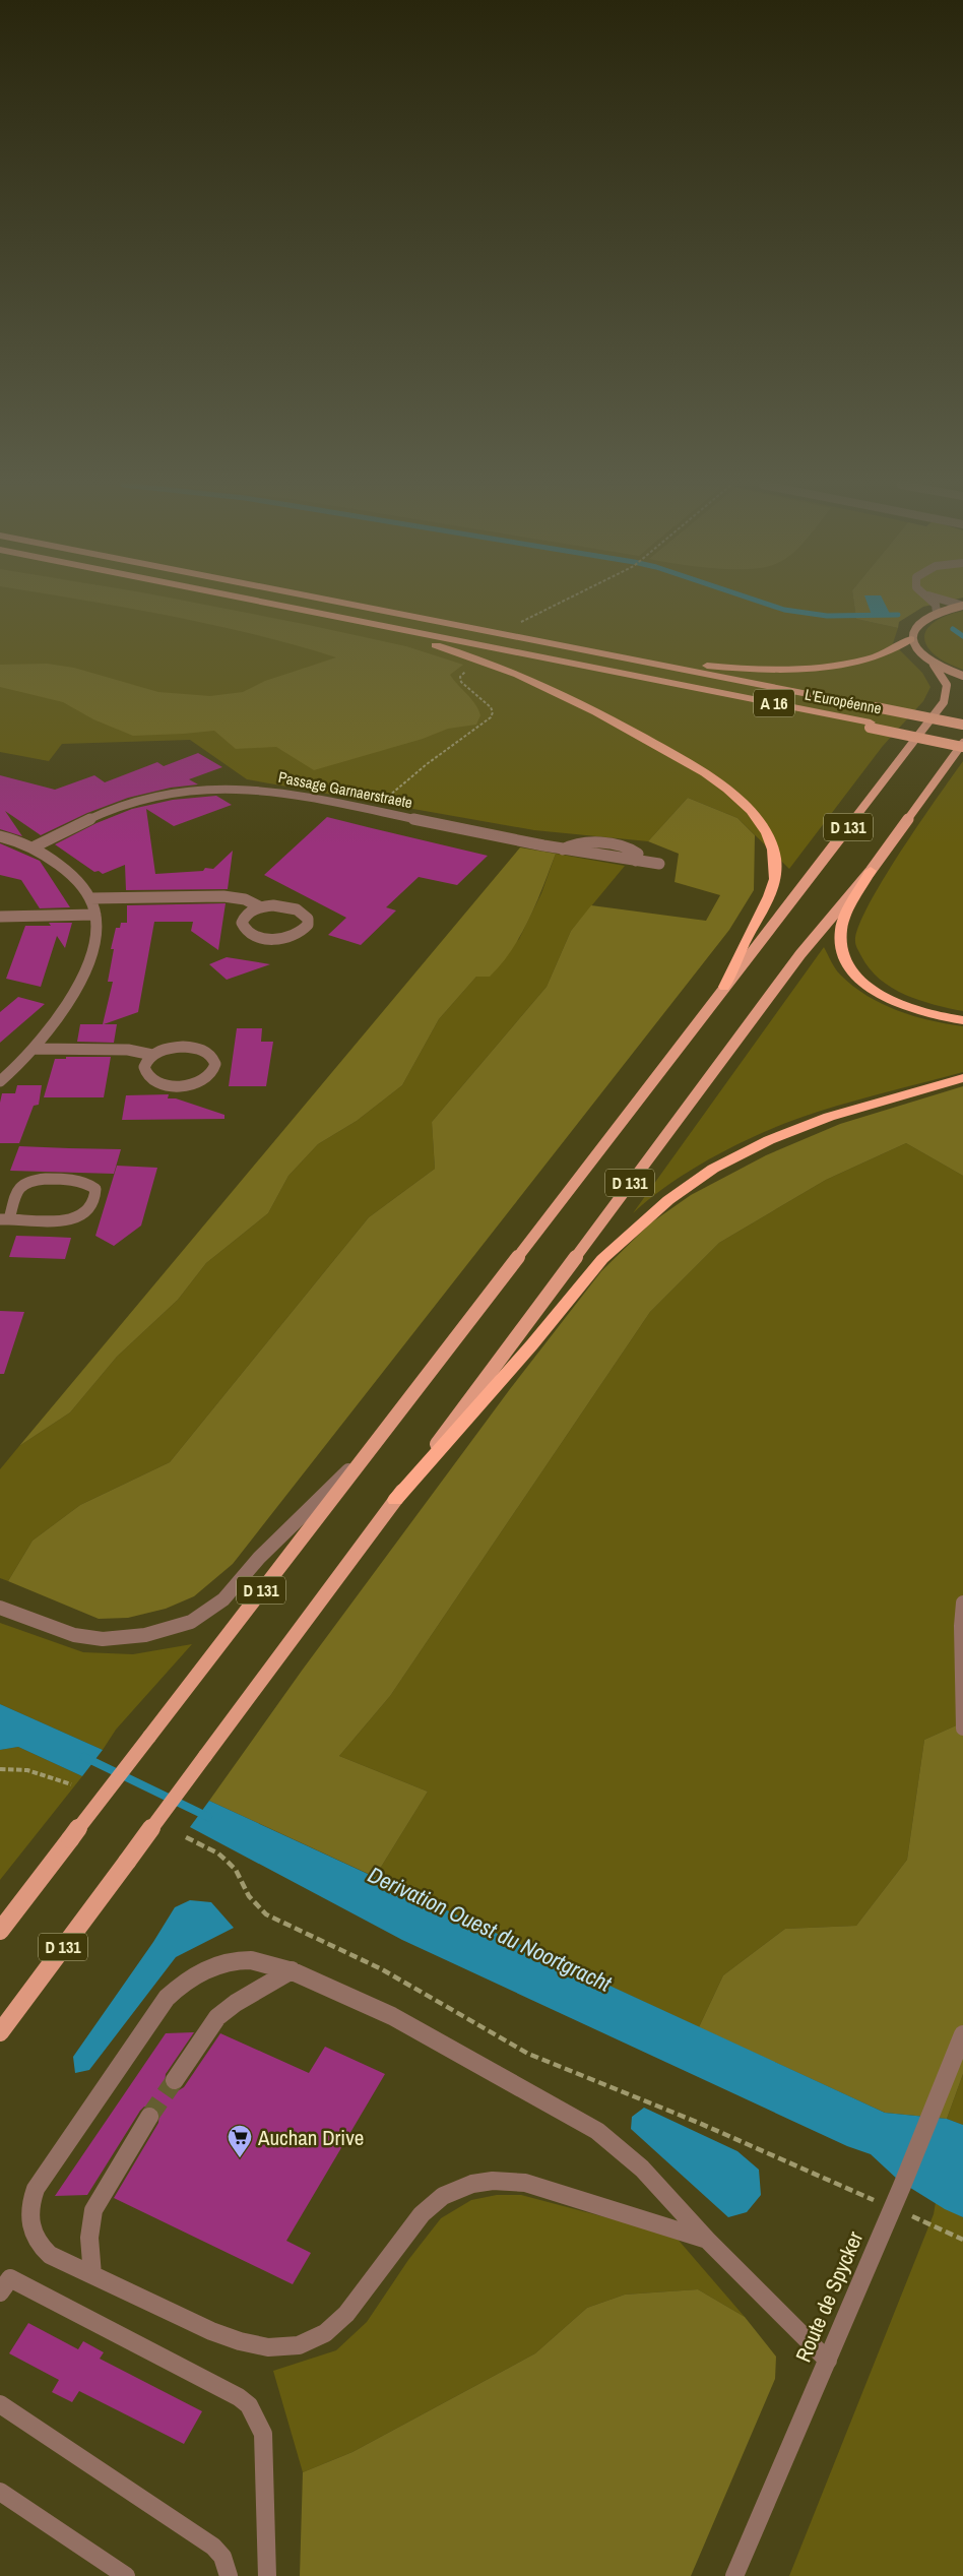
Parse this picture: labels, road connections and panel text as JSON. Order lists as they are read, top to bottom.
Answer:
{
  "streets": {
    "highway": ["L'Européenne", "A 16"],
    "main road": ["D 131"],
    "street": ["Passage Garnaerstraete", "Route de Spycker"]
  },
  "crossings": [
    ["L'Européenne", "D 131"]
  ],
  "water": ["Derivation Ouest du Noortgracht"],
  "places": {
    "supermarket": ["Auchan Drive"]
  }
}
